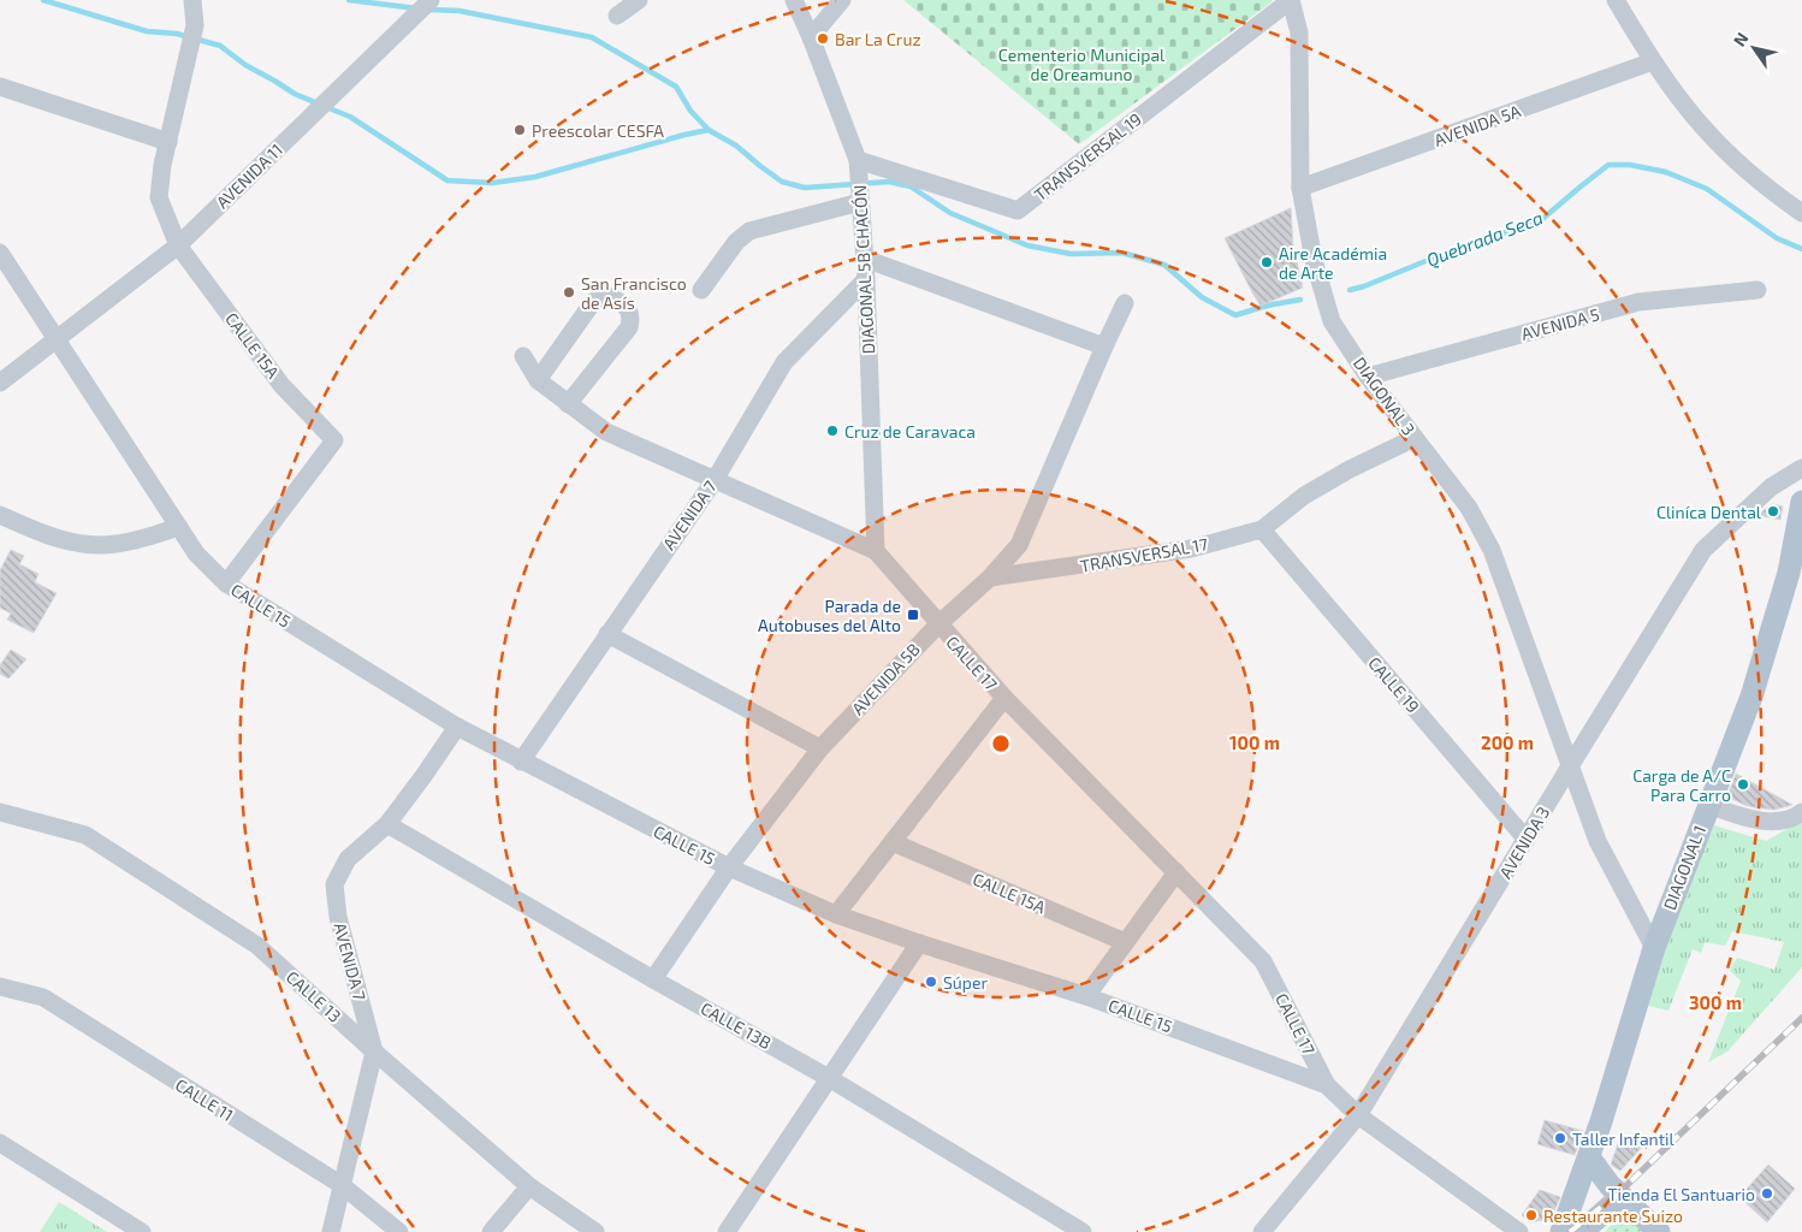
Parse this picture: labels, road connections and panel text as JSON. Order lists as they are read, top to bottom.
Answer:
{
  "streets": {
    "main road": ["DIAGONAL 1"],
    "street": [
      "AVENIDA 5A",
      "TRANSVERSAL 19",
      "AVENIDA 11",
      "DIAGONAL 5B CHACÓN",
      "AVENIDA 5",
      "CALLE 15A",
      "DIAGONAL 3",
      "AVENIDA 7",
      "TRANSVERSAL 17",
      "CALLE 15",
      "CALLE 17",
      "AVENIDA 5B",
      "CALLE 19",
      "AVENIDA 3",
      "CALLE 13",
      "CALLE 13B",
      "CALLE 11"
    ]
  },
  "crossings": [
    ["AVENIDA 5A", "DIAGONAL 3"],
    ["TRANSVERSAL 19", "DIAGONAL 5B CHACÓN"],
    ["TRANSVERSAL 19", "DIAGONAL 3"],
    ["AVENIDA 11", "CALLE 15A"],
    ["AVENIDA 11", "CALLE 15"],
    ["DIAGONAL 5B CHACÓN", "AVENIDA 7"],
    ["DIAGONAL 5B CHACÓN", "CALLE 17"],
    ["AVENIDA 5", "DIAGONAL 3"],
    ["CALLE 15A", "CALLE 15"],
    ["DIAGONAL 3", "TRANSVERSAL 17"],
    ["DIAGONAL 3", "AVENIDA 3"],
    ["AVENIDA 7", "CALLE 15"],
    ["AVENIDA 7", "CALLE 17"],
    ["AVENIDA 7", "CALLE 13"],
    ["AVENIDA 7", "CALLE 13B"],
    ["AVENIDA 7", "CALLE 11"],
    ["TRANSVERSAL 17", "AVENIDA 5B"],
    ["TRANSVERSAL 17", "CALLE 19"],
    ["CALLE 15", "CALLE 17"],
    ["CALLE 15", "AVENIDA 5B"],
    ["CALLE 15", "AVENIDA 3"],
    ["CALLE 17", "AVENIDA 5B"],
    ["AVENIDA 5B", "CALLE 13B"],
    ["CALLE 19", "AVENIDA 3"]
  ],
  "water": ["Quebrada Seca"],
  "parks": ["Cementerio Municipal de Oreamuno"],
  "places": {
    "other": [
      "Bar La Cruz",
      "Preescolar CESFA",
      "Aire Académia de Arte",
      "San Francisco de Asís",
      "Cruz de Caravaca",
      "Cliníca Dental",
      "Carga de A/C Para Carro",
      "Súper",
      "Taller Infantil",
      "Tienda El Santuario",
      "Restaurante Suizo"
    ],
    "transit": ["Parada de Autobuses del Alto"]
  },
  "north": "top left",
  "rings": ["100 m", "200 m", "300 m"]
}
